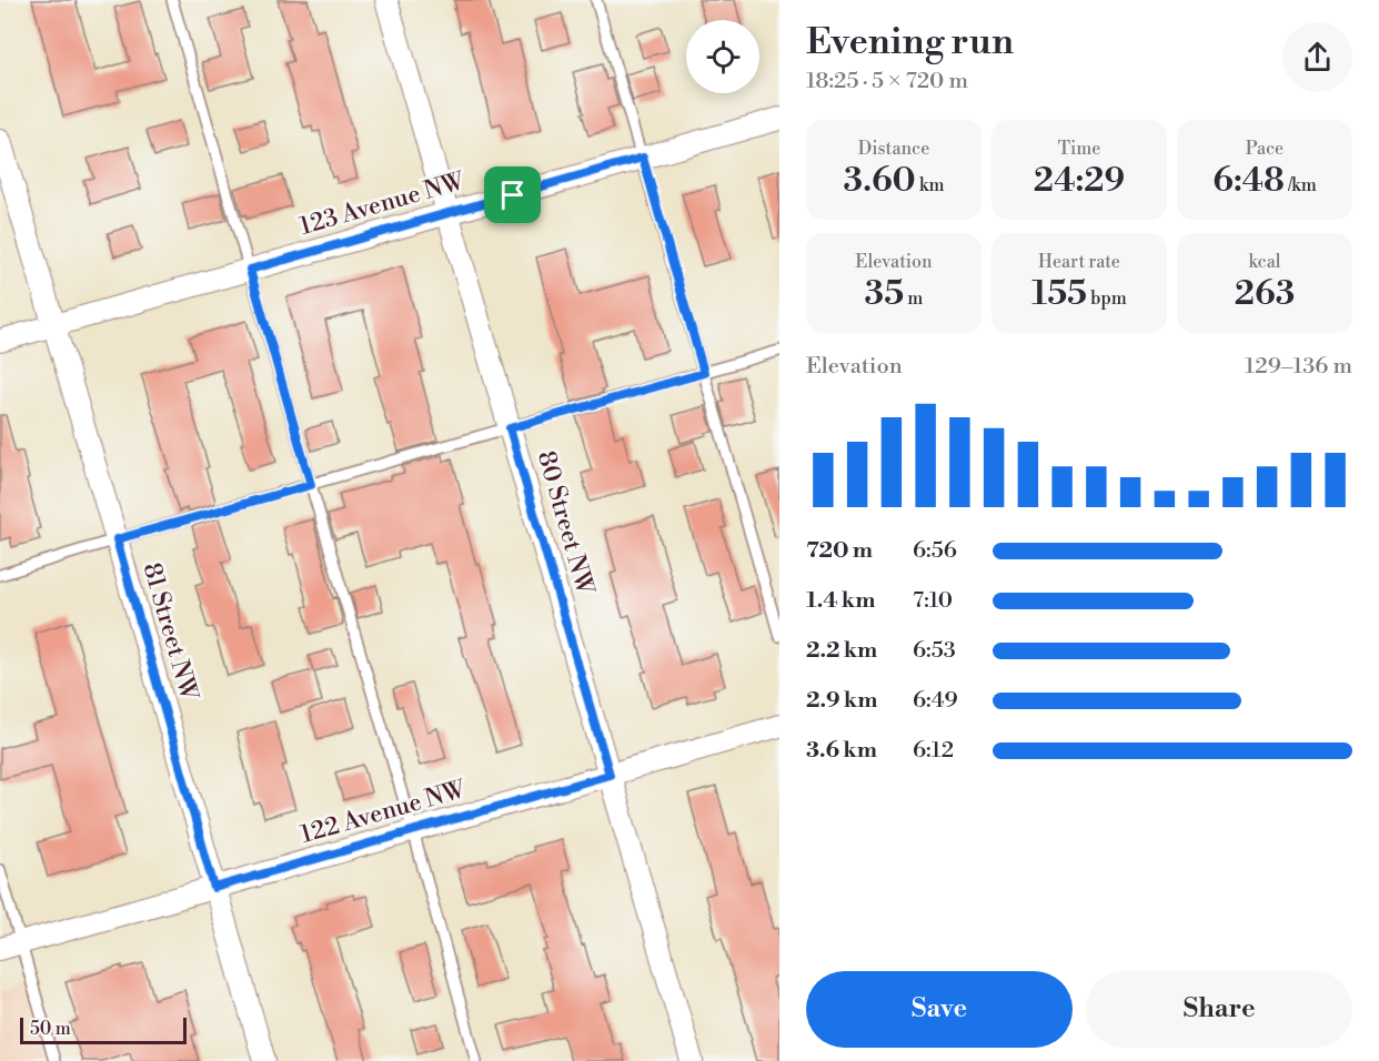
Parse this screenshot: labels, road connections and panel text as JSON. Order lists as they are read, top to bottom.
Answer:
{
  "streets": {
    "street": [
      "123 Avenue NW",
      "80 Street NW",
      "81 Street NW",
      "122 Avenue NW"
    ]
  },
  "crossings": [
    ["123 Avenue NW", "80 Street NW"],
    ["123 Avenue NW", "81 Street NW"],
    ["80 Street NW", "122 Avenue NW"],
    ["81 Street NW", "122 Avenue NW"]
  ],
  "scale_bar": "50 m",
  "page": {
    "heading": ["Evening run", "18:25 · 5 × 720 m"],
    "stats": [
      ["Distance", "3.60 km"],
      ["Time", "24:29"],
      ["Pace", "6:48 /km"],
      ["Elevation", "35 m"],
      ["Heart rate", "155 bpm"],
      ["kcal", "263"]
    ],
    "chart": ["Elevation", "129–136 m"],
    "list": [
      {
        "name": "720 m",
        "note": "6:56"
      },
      {
        "name": "1.4 km",
        "note": "7:10"
      },
      {
        "name": "2.2 km",
        "note": "6:53"
      },
      {
        "name": "2.9 km",
        "note": "6:49"
      },
      {
        "name": "3.6 km",
        "note": "6:12"
      }
    ],
    "buttons": ["Save", "Share"],
    "scale": "50 m"
  }
}
